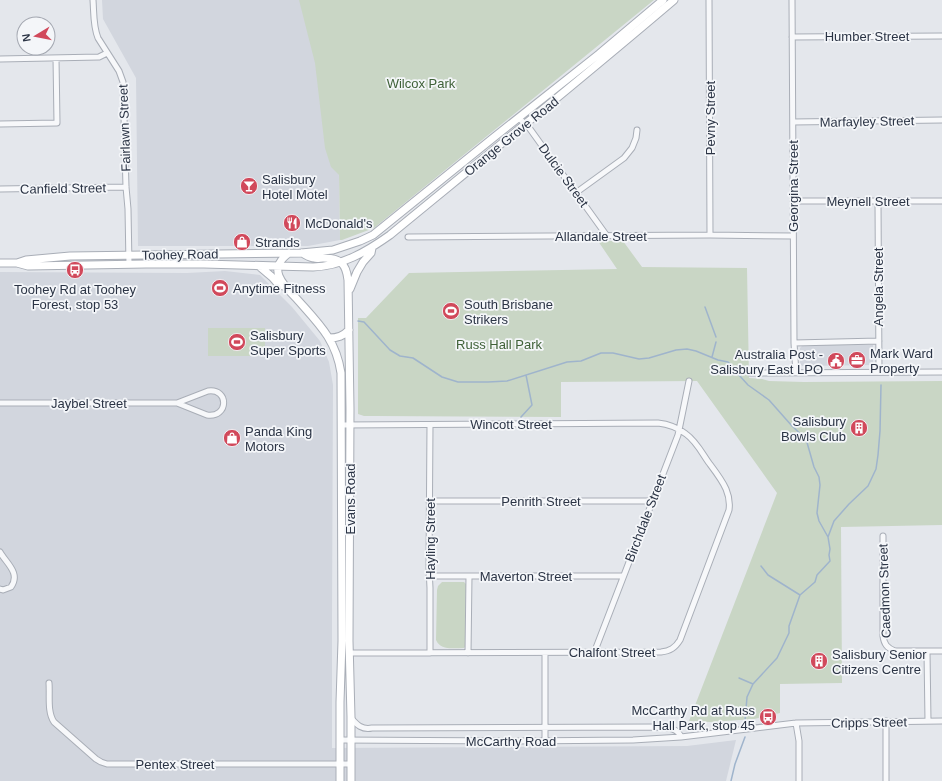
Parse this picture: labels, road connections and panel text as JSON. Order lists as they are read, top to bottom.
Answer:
{
  "streets": {
    "main road": ["Orange Grove Road", "Toohey Road", "Evans Road"],
    "street": [
      "Humber Street",
      "Pevny Street",
      "Marfayley Street",
      "Fairlawn Street",
      "Dulcie Street",
      "Georgina Street",
      "Canfield Street",
      "Meynell Street",
      "Allandale Street",
      "Angela Street",
      "Jaybel Street",
      "Wincott Street",
      "Penrith Street",
      "Birchdale Street",
      "Hayling Street",
      "Maverton Street",
      "Caedmon Street",
      "Chalfont Street",
      "Cripps Street",
      "McCarthy Road",
      "Pentex Street"
    ]
  },
  "crossings": [
    ["Humber Street", "Georgina Street"],
    ["Pevny Street", "Allandale Street"],
    ["Marfayley Street", "Georgina Street"],
    ["Fairlawn Street", "Canfield Street"],
    ["Fairlawn Street", "Toohey Road"],
    ["Orange Grove Road", "Dulcie Street"],
    ["Orange Grove Road", "Toohey Road"],
    ["Orange Grove Road", "Evans Road"],
    ["Dulcie Street", "Allandale Street"],
    ["Georgina Street", "Meynell Street"],
    ["Georgina Street", "Allandale Street"],
    ["Meynell Street", "Angela Street"],
    ["Toohey Road", "Evans Road"],
    ["Wincott Street", "Evans Road"],
    ["Wincott Street", "Birchdale Street"],
    ["Wincott Street", "Hayling Street"],
    ["Wincott Street", "Chalfont Street"],
    ["Evans Road", "Chalfont Street"],
    ["Evans Road", "McCarthy Road"],
    ["Evans Road", "Pentex Street"],
    ["Penrith Street", "Birchdale Street"],
    ["Penrith Street", "Hayling Street"],
    ["Birchdale Street", "Maverton Street"],
    ["Birchdale Street", "Chalfont Street"],
    ["Hayling Street", "Maverton Street"],
    ["Hayling Street", "Chalfont Street"],
    ["Cripps Street", "McCarthy Road"]
  ],
  "parks": ["Wilcox Park", "Russ Hall Park"],
  "places": {
    "bar": ["Salisbury Hotel Motel"],
    "restaurant": ["McDonald's"],
    "shop": ["Strands", "Panda King Motors"],
    "bus stop": ["Toohey Rd at Toohey Forest, stop 53", "McCarthy Rd at Russ Hall Park, stop 45"],
    "sports": ["Anytime Fitness", "South Brisbane Strikers", "Salisbury Super Sports"],
    "office": ["Mark Ward Property"],
    "public building": ["Australia Post - Salisbury East LPO"],
    "building": ["Salisbury Bowls Club", "Salisbury Senior Citizens Centre"]
  },
  "north": "left"
}
